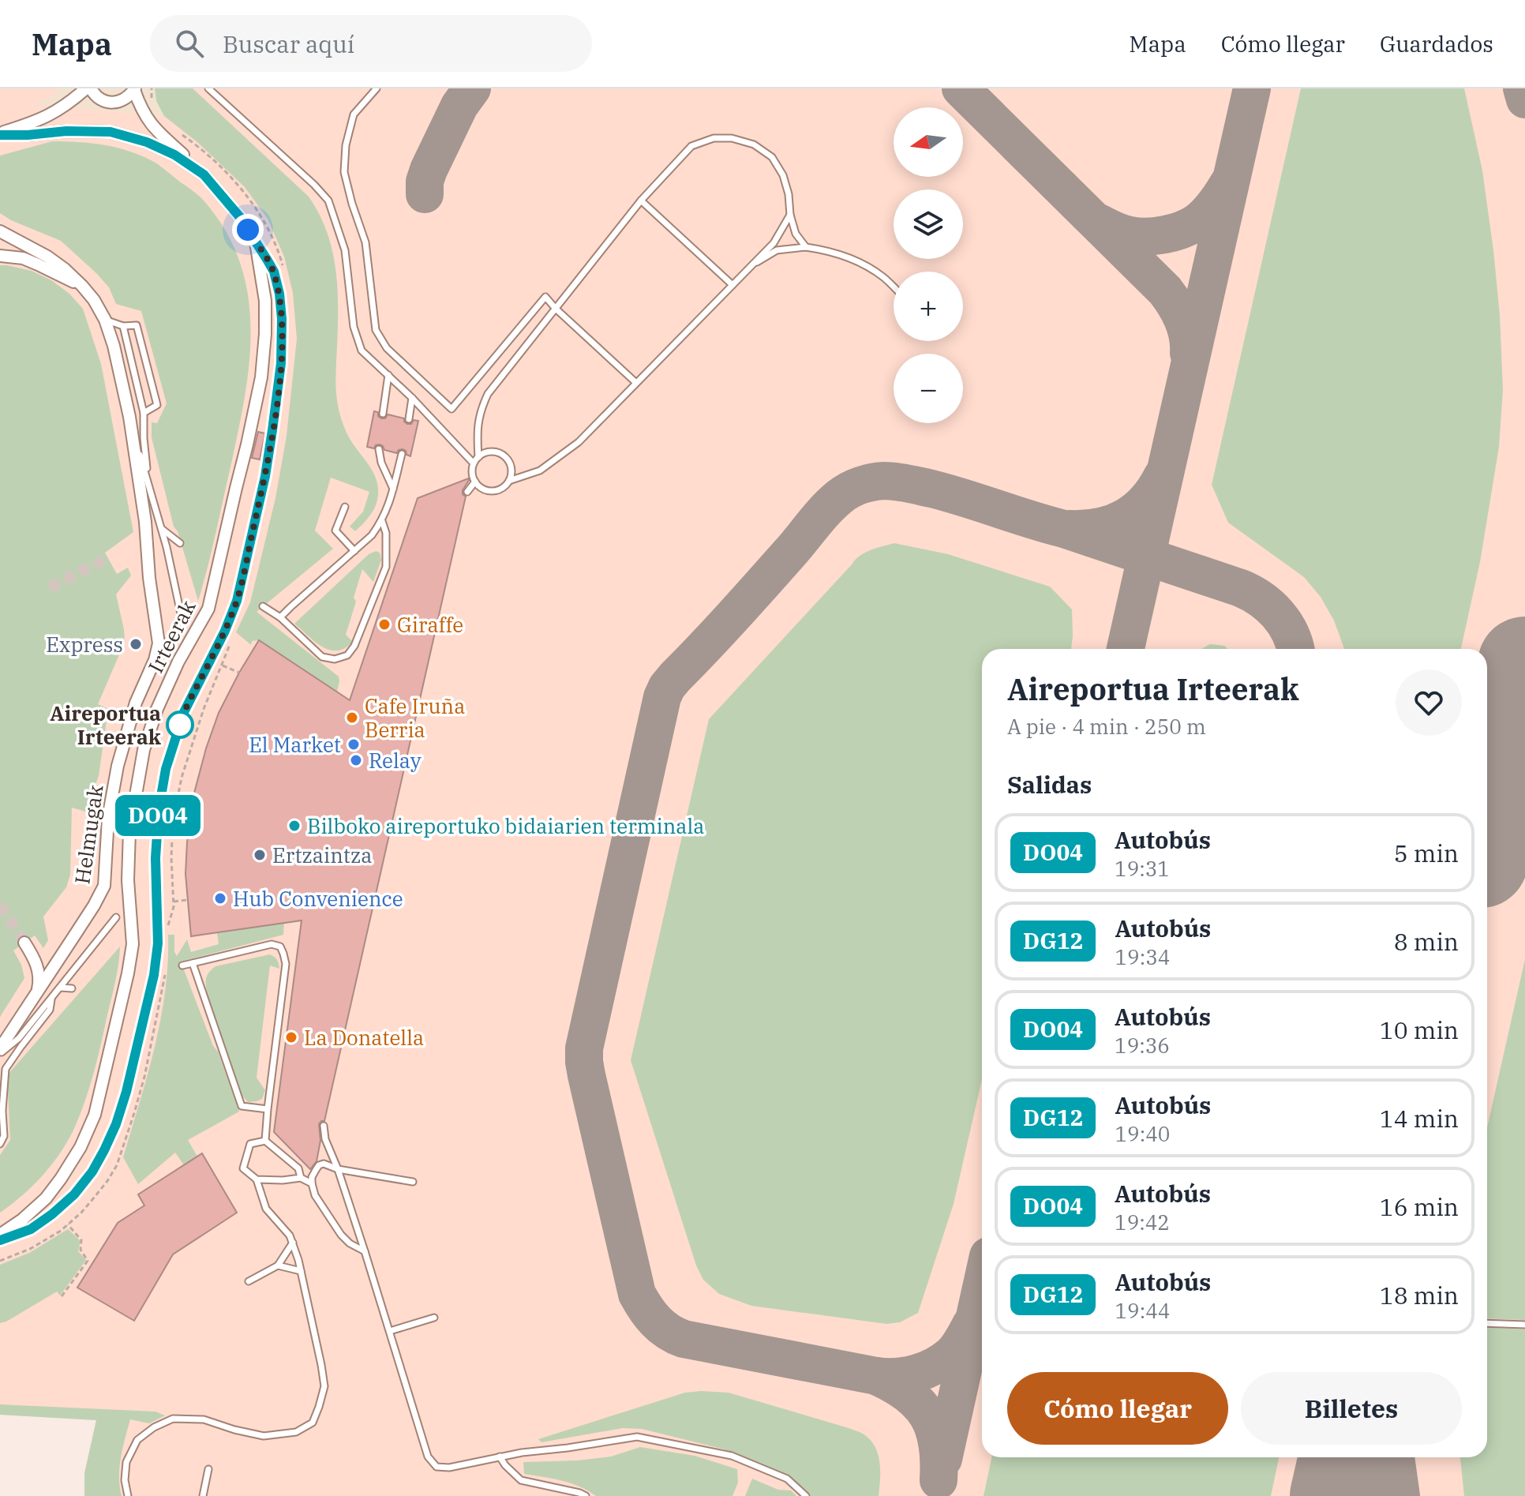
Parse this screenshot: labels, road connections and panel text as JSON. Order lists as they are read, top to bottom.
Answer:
{
  "streets": {
    "street": ["Irteerak", "Helmugak"]
  },
  "places": [
    "Giraffe",
    "Express",
    "Cafe Iruña Berria",
    "Aireportua Irteerak",
    "El Market",
    "Relay",
    "Bilboko aireportuko bidaiarien terminala",
    "Ertzaintza",
    "Hub Convenience",
    "La Donatella"
  ],
  "lines": ["bus line DO04"],
  "north": "left",
  "page": {
    "header": "Mapa",
    "search": "Buscar aquí",
    "nav": ["Mapa", "Cómo llegar", "Guardados"],
    "on_map": "DO04",
    "map_buttons": ["+", "−"],
    "heading": [
      ["Aireportua Irteerak", "A pie · 4 min · 250 m"],
      "Salidas"
    ],
    "list": [
      {
        "mark": "DO04",
        "name": "Autobús",
        "note": "19:31",
        "value": "5 min"
      },
      {
        "mark": "DG12",
        "name": "Autobús",
        "note": "19:34",
        "value": "8 min"
      },
      {
        "mark": "DO04",
        "name": "Autobús",
        "note": "19:36",
        "value": "10 min"
      },
      {
        "mark": "DG12",
        "name": "Autobús",
        "note": "19:40",
        "value": "14 min"
      },
      {
        "mark": "DO04",
        "name": "Autobús",
        "note": "19:42",
        "value": "16 min"
      },
      {
        "mark": "DG12",
        "name": "Autobús",
        "note": "19:44",
        "value": "18 min"
      }
    ],
    "buttons": ["Cómo llegar", "Billetes"]
  }
}
